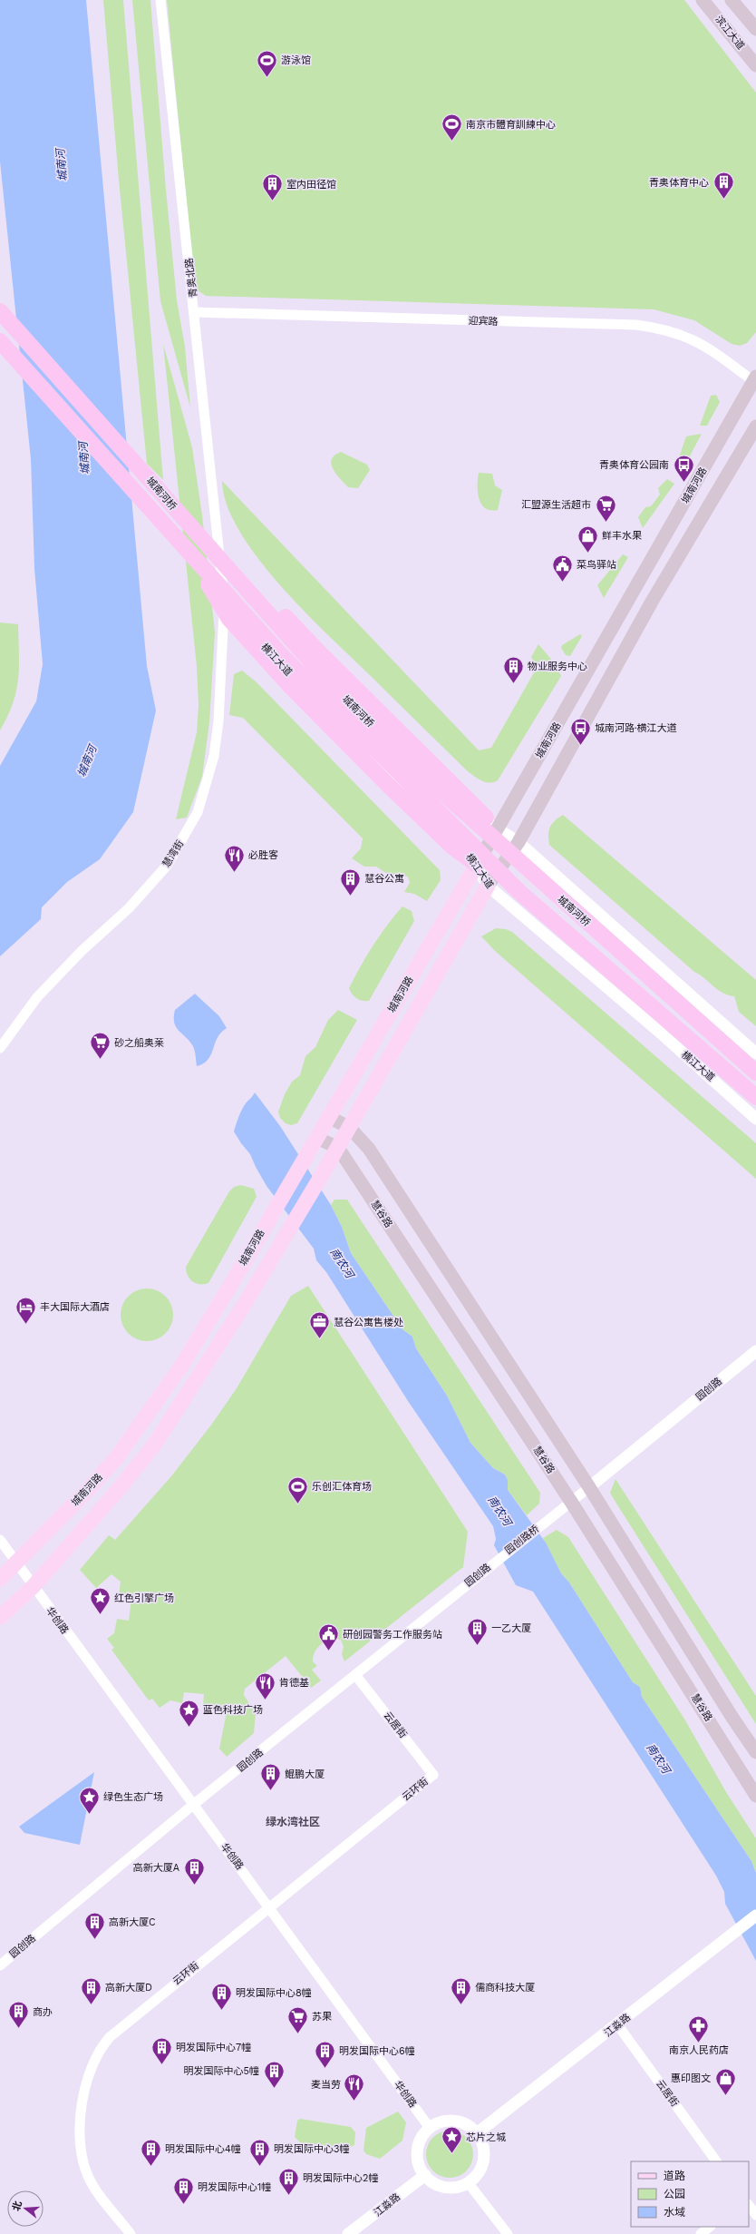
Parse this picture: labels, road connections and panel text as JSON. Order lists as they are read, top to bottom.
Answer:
{
  "streets": {
    "highway": ["城南河桥"],
    "main road": ["滨江大道", "城南河路", "慧谷路"],
    "street": [
      "青奥北路",
      "迎宾路",
      "横江大道",
      "慧湾街",
      "园创路",
      "园创路桥",
      "华创路",
      "云居街",
      "云环街",
      "江淼路"
    ]
  },
  "crossings": [
    ["青奥北路", "迎宾路"],
    ["青奥北路", "横江大道"],
    ["青奥北路", "慧湾街"],
    ["迎宾路", "城南河路"],
    ["城南河路", "横江大道"],
    ["城南河路", "慧谷路"],
    ["城南河路", "华创路"],
    ["横江大道", "慧湾街"],
    ["慧谷路", "园创路"],
    ["园创路", "园创路桥"],
    ["园创路", "华创路"],
    ["园创路", "云居街"],
    ["华创路", "云环街"],
    ["华创路", "江淼路"],
    ["云居街", "云环街"],
    ["云居街", "江淼路"]
  ],
  "districts": ["绿水湾社区"],
  "water": ["城南河", "南农河"],
  "places": {
    "sports": ["游泳馆", "南京市體育訓練中心", "乐创汇体育场"],
    "building": [
      "青奥体育中心",
      "室内田径馆",
      "物业服务中心",
      "慧谷公寓",
      "一乙大厦",
      "鲲鹏大厦",
      "高新大厦A",
      "高新大厦C",
      "高新大厦D",
      "儒商科技大厦",
      "明发国际中心8幢",
      "商办",
      "明发国际中心7幢",
      "明发国际中心6幢",
      "明发国际中心5幢",
      "明发国际中心4幢",
      "明发国际中心3幢",
      "明发国际中心2幢",
      "明发国际中心1幢"
    ],
    "bus stop": ["青奥体育公园南", "城南河路·横江大道"],
    "supermarket": ["汇盟源生活超市", "砂之船奥莱", "苏果"],
    "shop": ["鲜丰水果", "惠印图文"],
    "public building": ["菜鸟驿站", "研创园警务工作服务站"],
    "restaurant": ["必胜客", "肯德基", "麦当劳"],
    "hotel": ["丰大国际大酒店"],
    "office": ["慧谷公寓售楼处"],
    "place": [
      "红色引擎广场",
      "蓝色科技广场",
      "绿色生态广场",
      "芯片之城"
    ],
    "pharmacy": ["南京人民药店"]
  },
  "legend": ["道路", "公园", "水域"],
  "north": "left"
}
